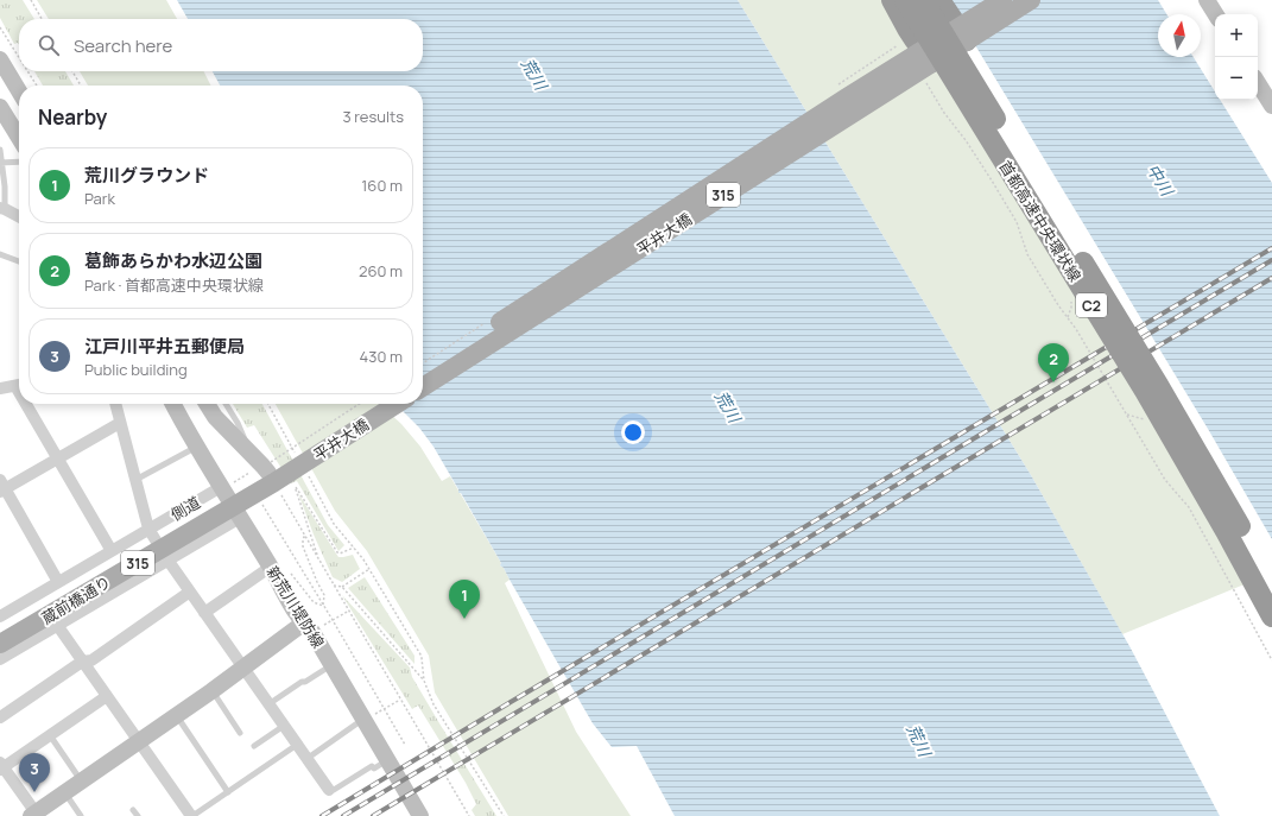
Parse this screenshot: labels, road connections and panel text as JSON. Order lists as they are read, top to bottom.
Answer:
{
  "streets": {
    "highway": ["首都高速中央環状線", "C2"],
    "main road": [
      "315",
      "平井大橋",
      "蔵前橋通り",
      "新荒川堤防線"
    ],
    "street": ["側道"]
  },
  "crossings": [
    ["平井大橋", "蔵前橋通り"],
    ["側道", "蔵前橋通り"],
    ["側道", "新荒川堤防線"]
  ],
  "water": ["荒川", "中川"],
  "north": "top",
  "page": {
    "map_buttons": ["+", "−"],
    "search": "Search here",
    "heading": ["Nearby", "3 results"],
    "list": [
      {
        "mark": "1",
        "name": "荒川グラウンド",
        "note": "Park",
        "value": "160 m"
      },
      {
        "mark": "2",
        "name": "葛飾あらかわ水辺公園",
        "note": "Park · 首都高速中央環状線",
        "value": "260 m"
      },
      {
        "mark": "3",
        "name": "江戸川平井五郵便局",
        "note": "Public building",
        "value": "430 m"
      }
    ],
    "pins": ["2", "1", "3"]
  }
}
